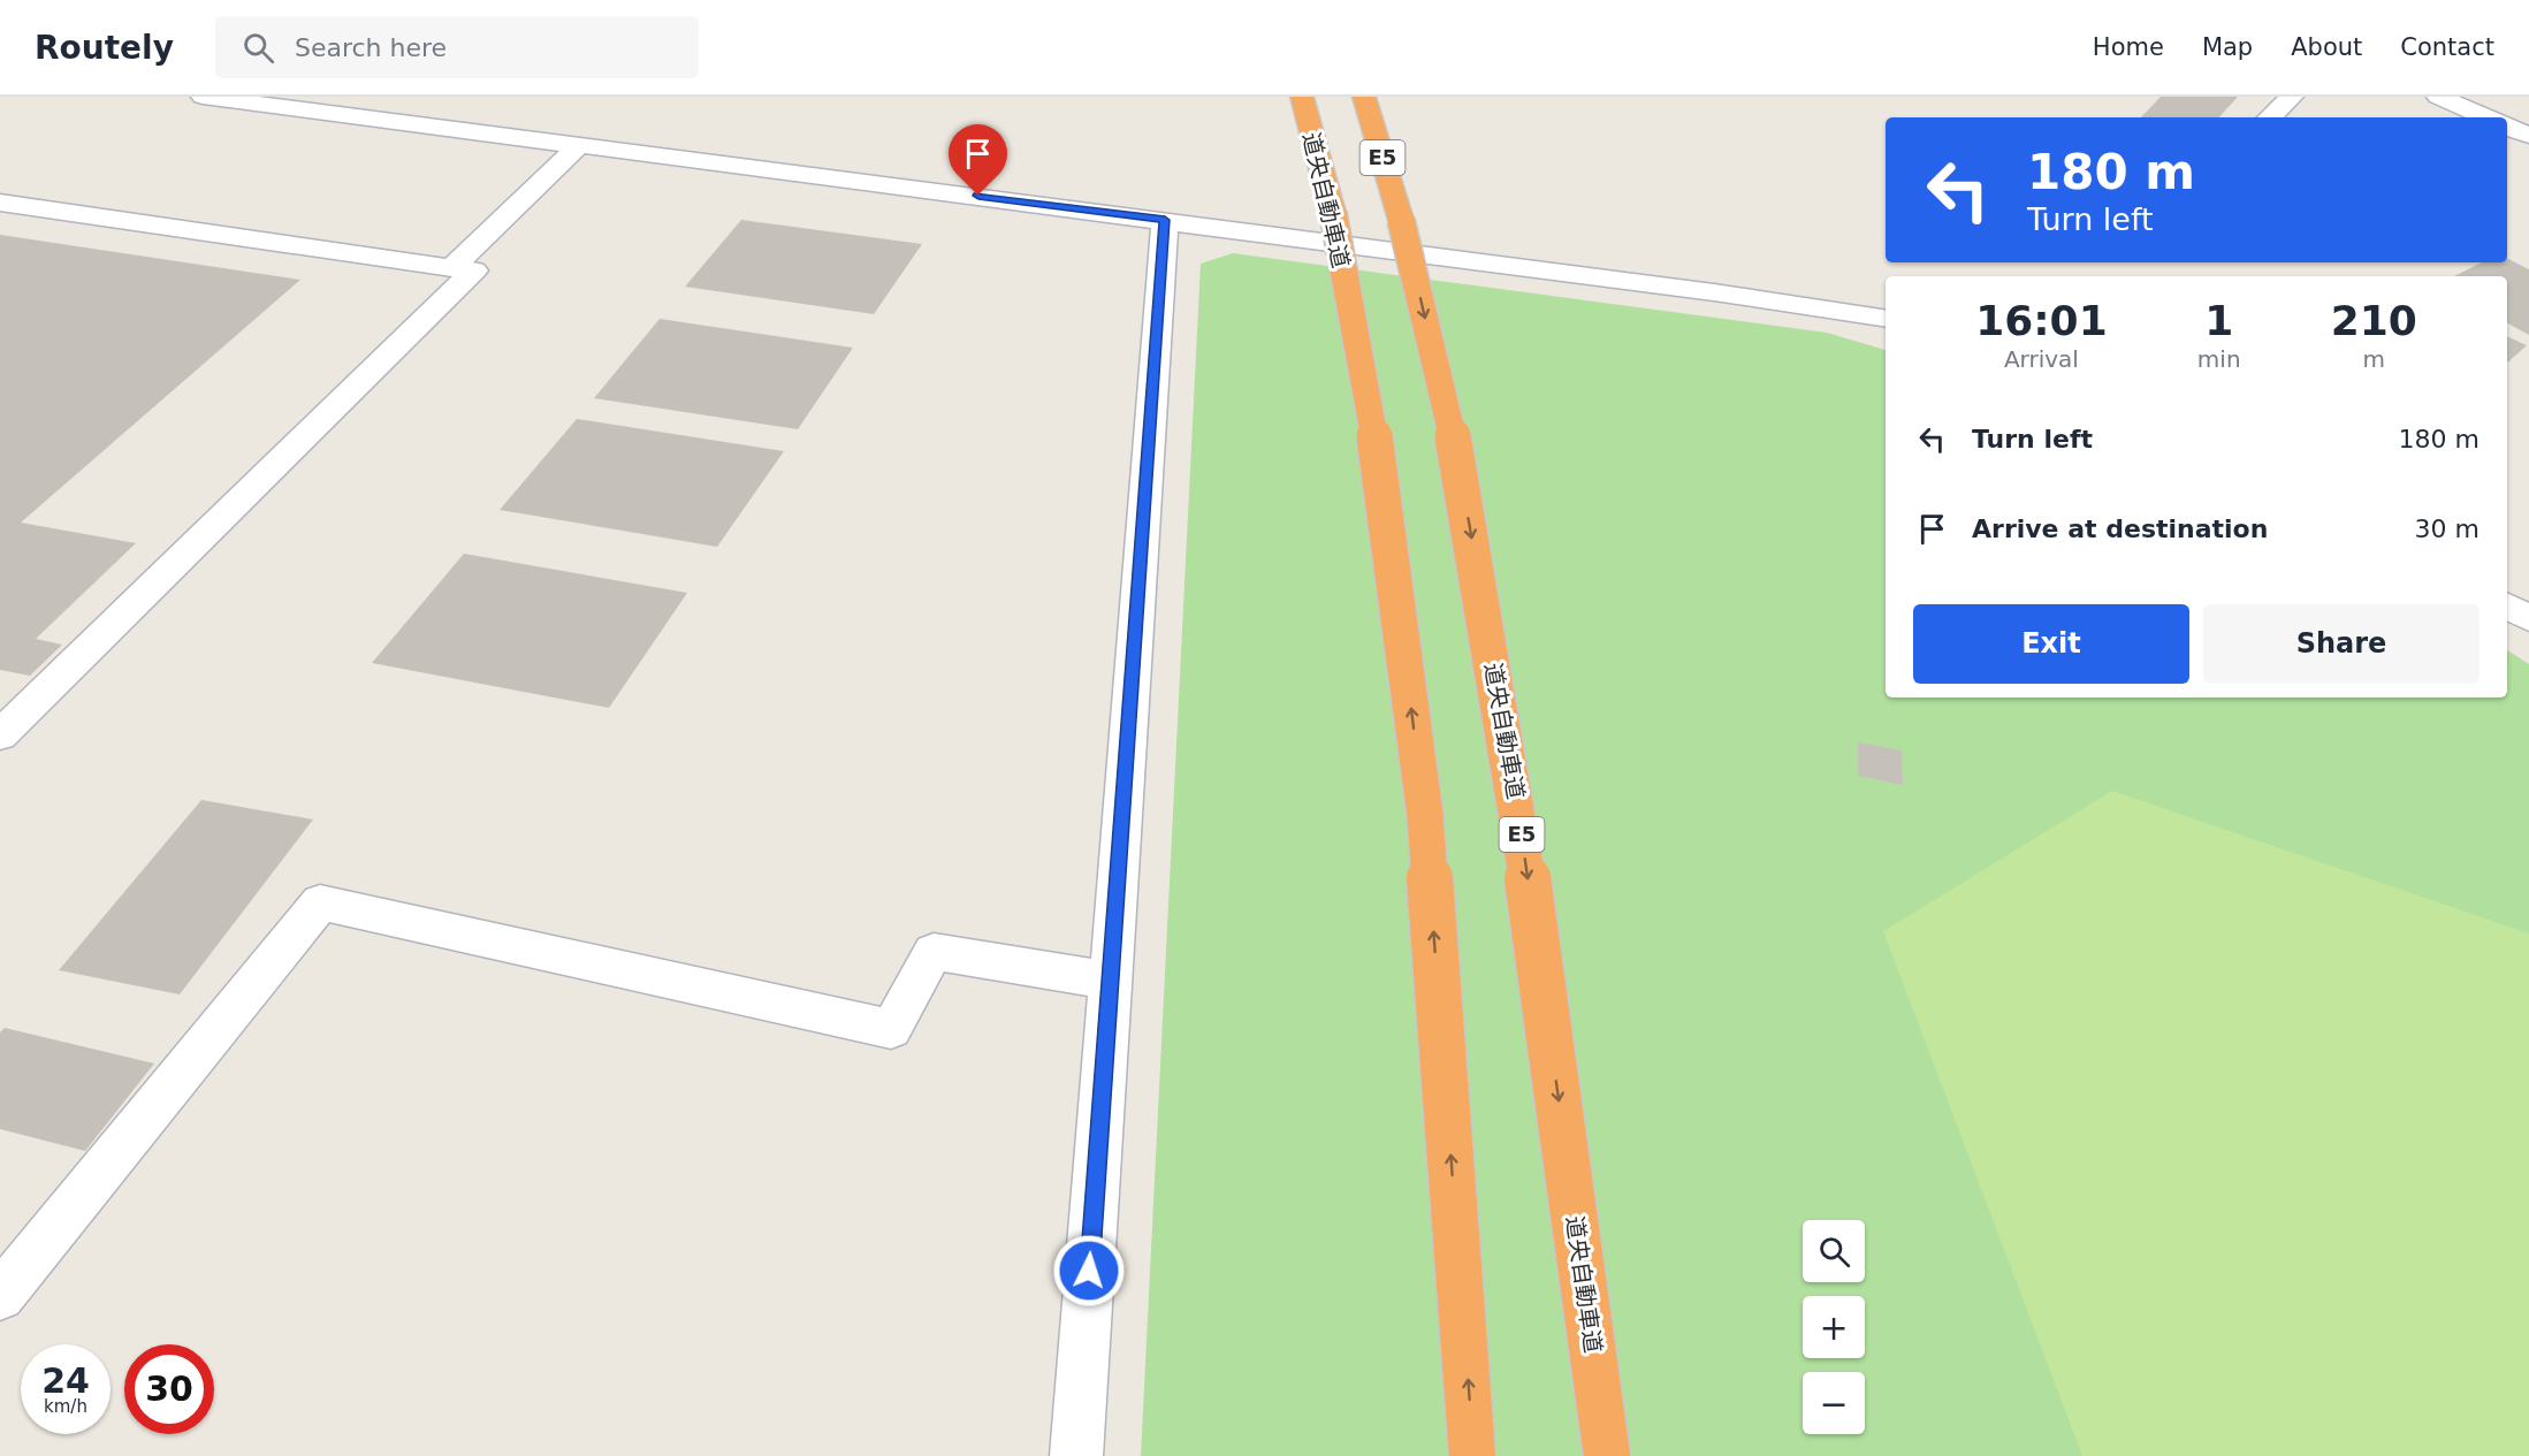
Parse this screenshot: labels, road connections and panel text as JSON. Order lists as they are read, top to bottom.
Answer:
{
  "streets": {
    "highway": ["E5", "道央自動車道"]
  },
  "page": {
    "header": "Routely",
    "search": "Search here",
    "nav": [
      "Home",
      "Map",
      "About",
      "Contact"
    ],
    "turn": ["180 m", "Turn left"],
    "eta": [
      "16:01",
      "Arrival",
      "1",
      "min",
      "210",
      "m"
    ],
    "list": [
      {
        "name": "Turn left",
        "value": "180 m"
      },
      {
        "name": "Arrive at destination",
        "value": "30 m"
      }
    ],
    "buttons": ["Exit", "Share"],
    "map_buttons": ["+", "−"],
    "speed": "24 km/h",
    "limit": "30"
  }
}
